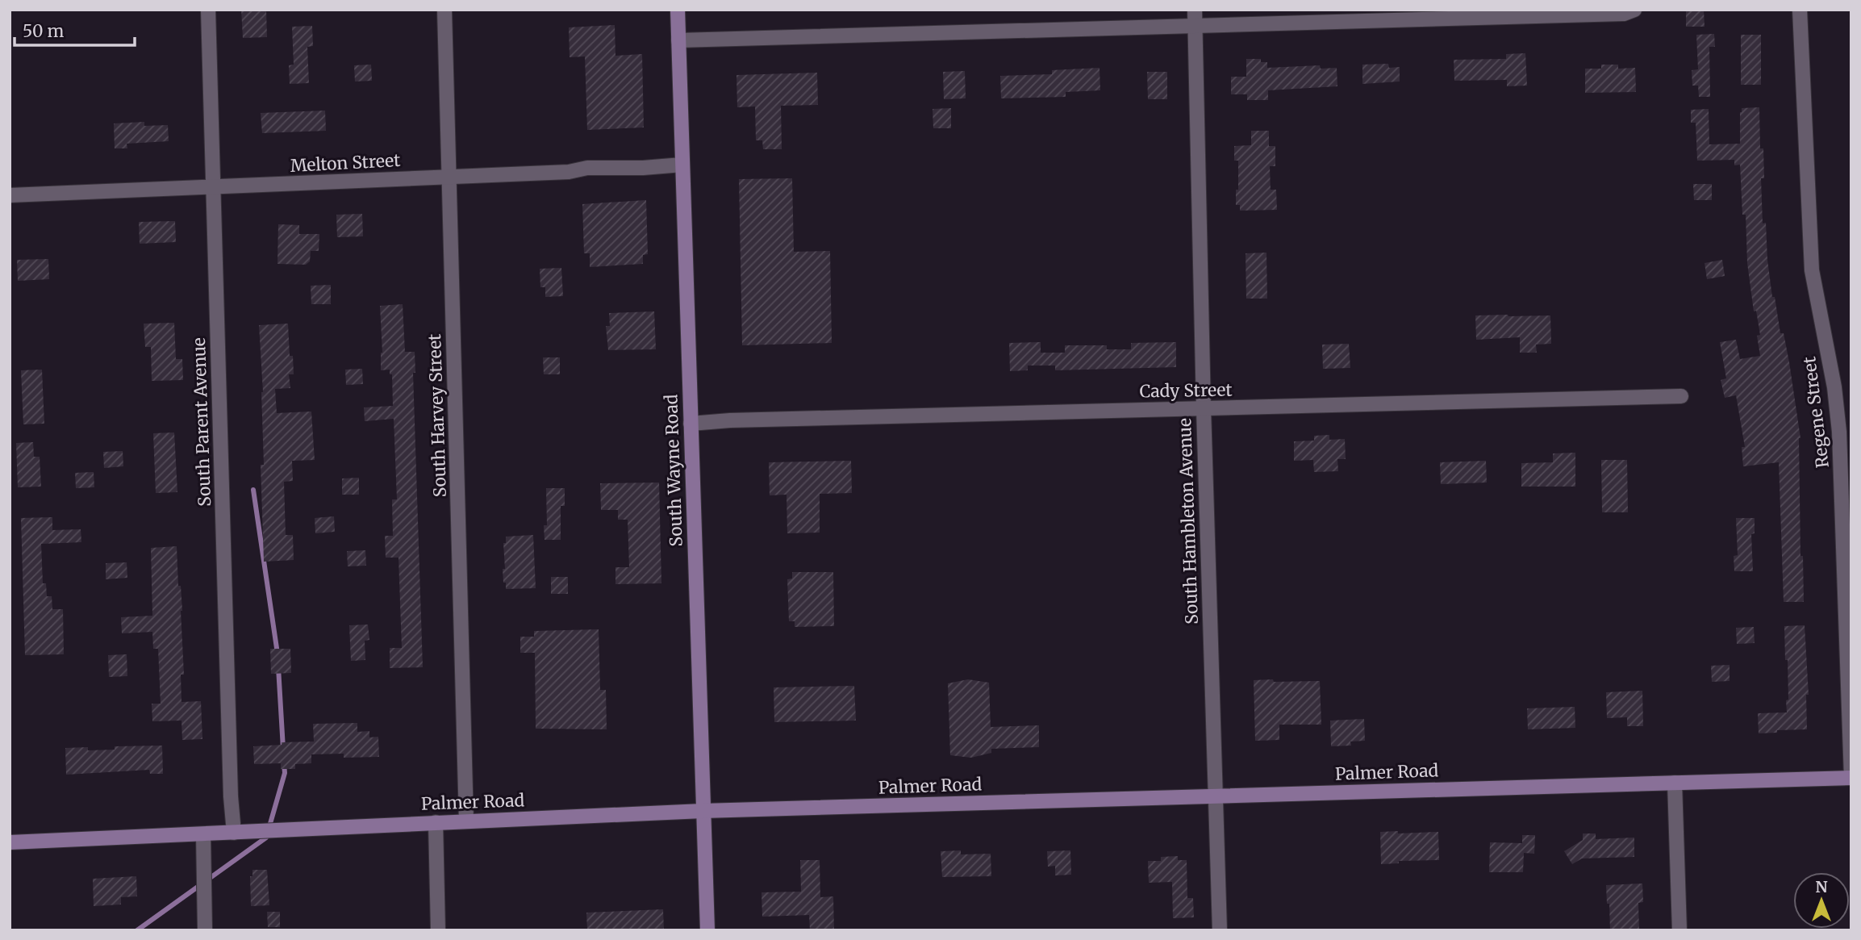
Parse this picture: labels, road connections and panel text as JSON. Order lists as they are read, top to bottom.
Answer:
{
  "streets": {
    "street": [
      "Melton Street",
      "Cady Street",
      "Regene Street",
      "South Harvey Street",
      "South Parent Avenue",
      "South Wayne Road",
      "South Hambleton Avenue",
      "Palmer Road"
    ]
  },
  "crossings": [
    ["Melton Street", "South Harvey Street"],
    ["Melton Street", "South Parent Avenue"],
    ["Melton Street", "South Wayne Road"],
    ["Cady Street", "South Wayne Road"],
    ["Cady Street", "South Hambleton Avenue"],
    ["Regene Street", "Palmer Road"],
    ["South Harvey Street", "Palmer Road"],
    ["South Parent Avenue", "Palmer Road"],
    ["South Wayne Road", "Palmer Road"],
    ["South Hambleton Avenue", "Palmer Road"]
  ],
  "scale_bar": "50 m",
  "north": "top"
}
